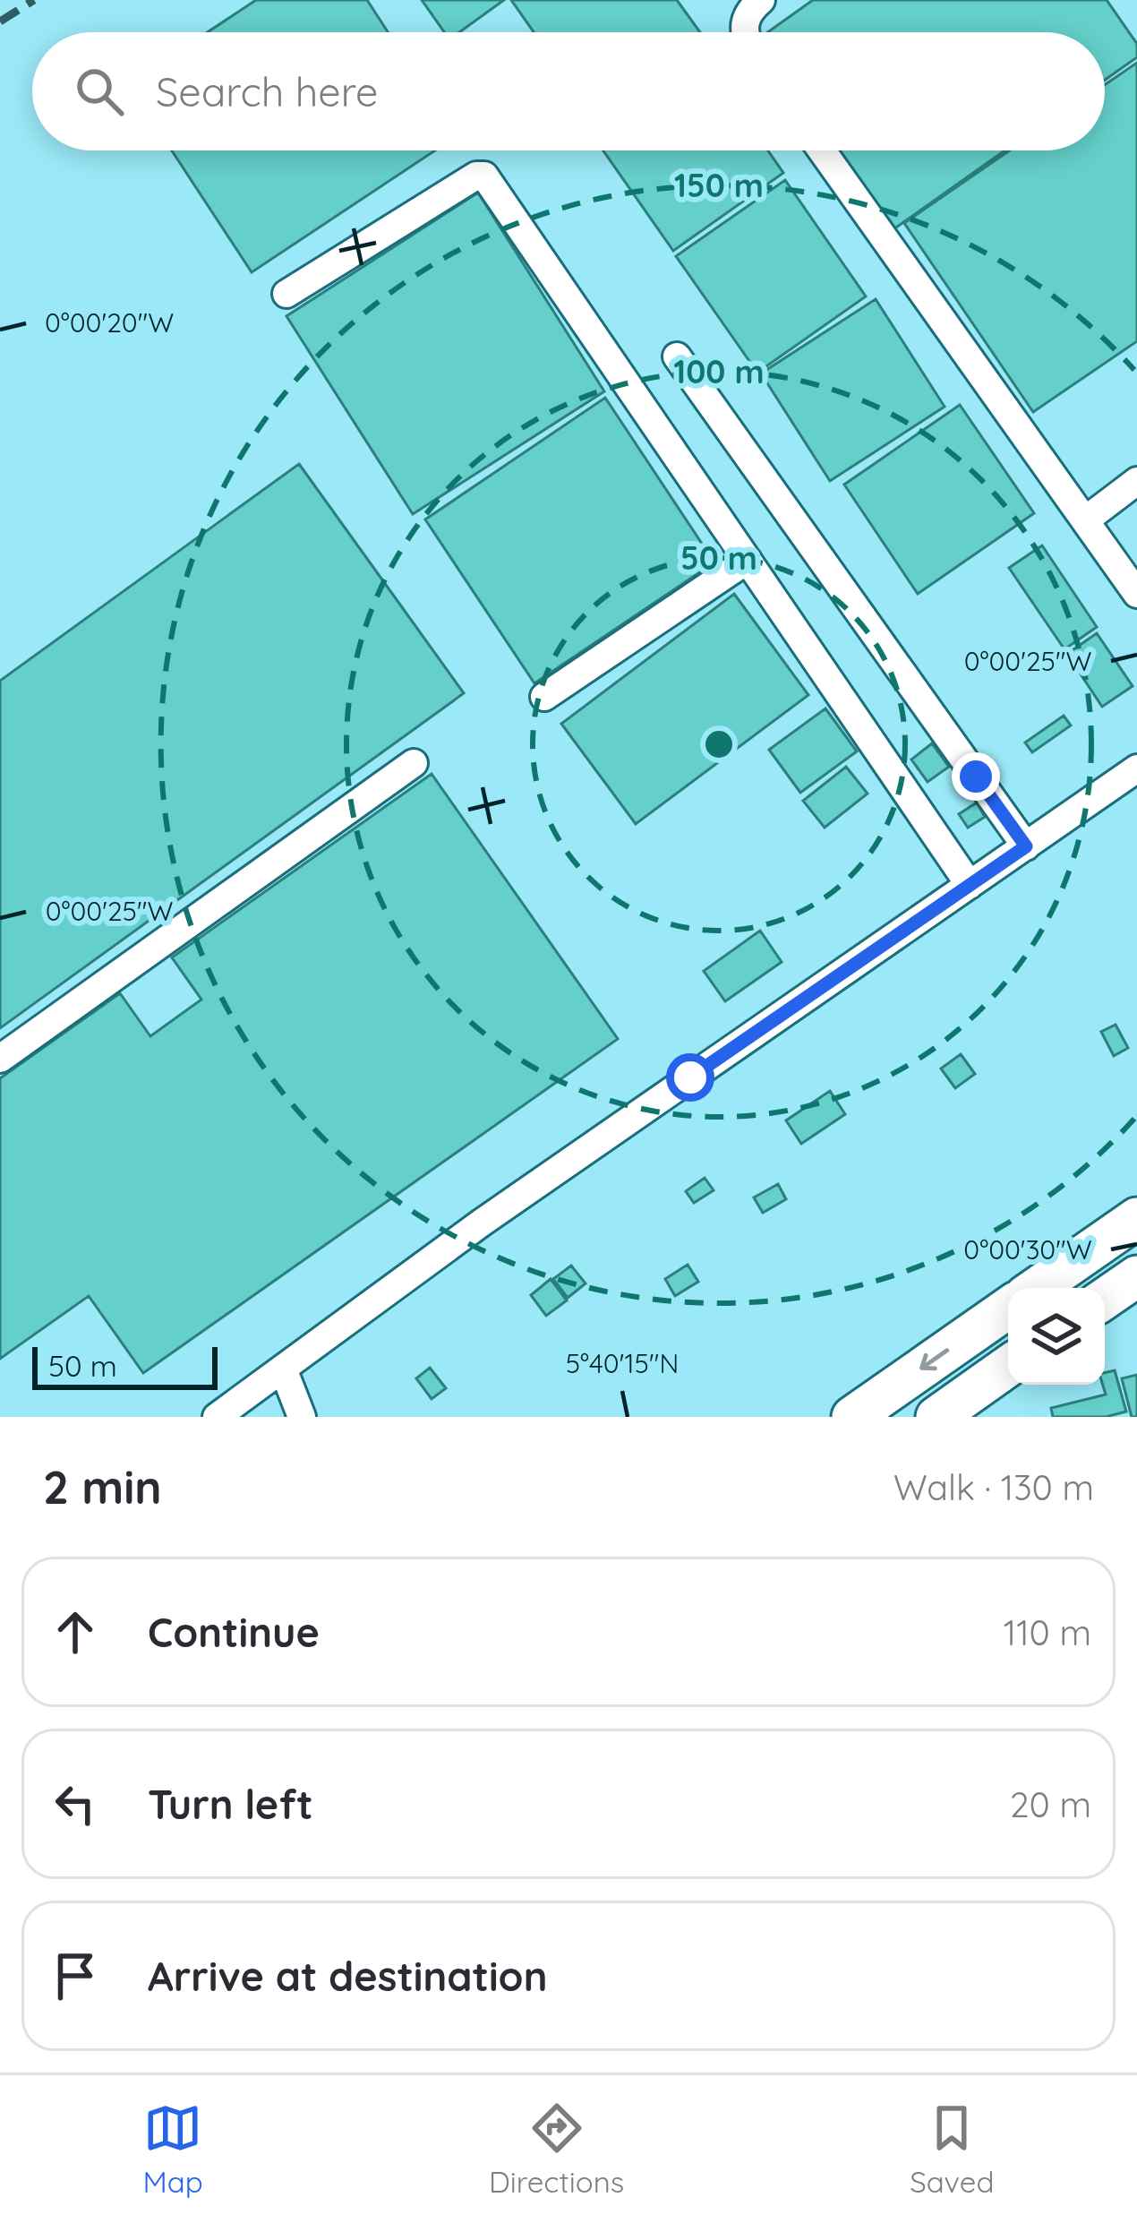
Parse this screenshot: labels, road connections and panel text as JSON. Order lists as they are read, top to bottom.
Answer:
{
  "scale_bar": "50 m",
  "page": {
    "search": "Search here",
    "scale": "50 m",
    "heading": ["2 min", "Walk · 130 m"],
    "list": [
      ["Continue", "110 m"],
      ["Turn left", "20 m"],
      "Arrive at destination"
    ],
    "nav": ["Map", "Directions", "Saved"]
  },
  "coordinates": [
    "0°00'20\"W",
    "0°00'25\"W",
    "0°00'30\"W",
    "5°40'15\"N"
  ],
  "rings": ["150 m", "100 m", "50 m"]
}
